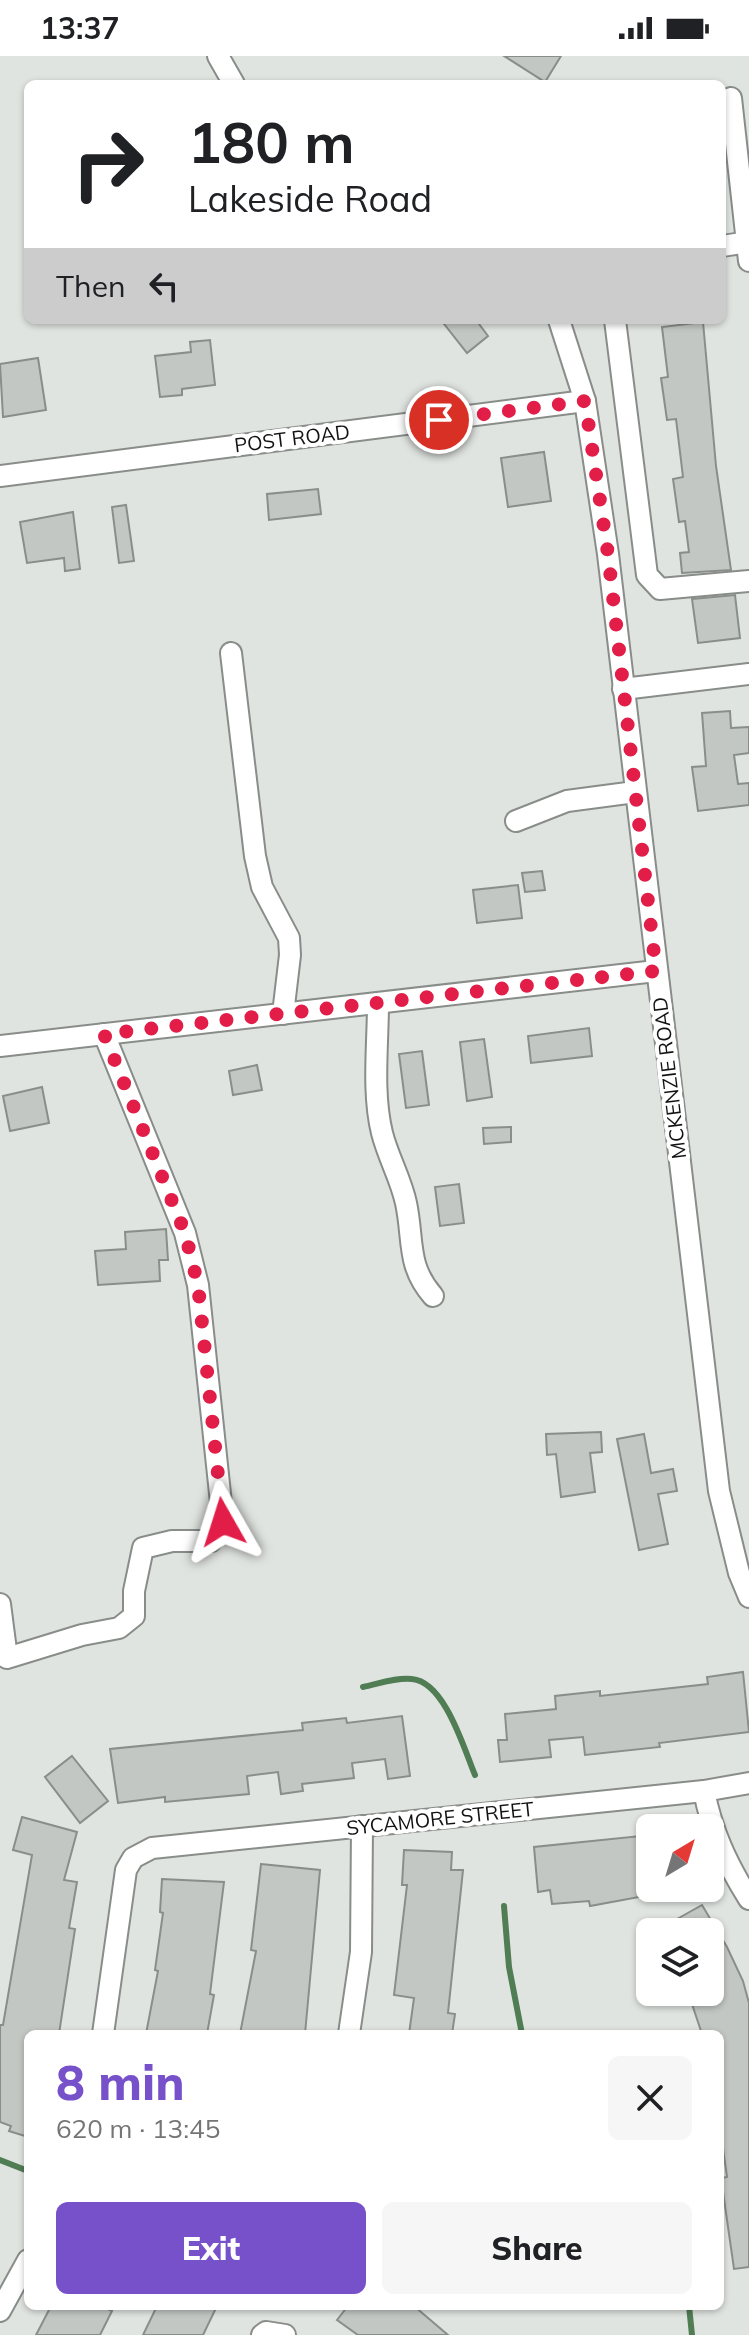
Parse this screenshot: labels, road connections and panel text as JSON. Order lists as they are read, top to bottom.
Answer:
{
  "streets": {
    "street": ["POST ROAD", "MCKENZIE ROAD", "SYCAMORE STREET"]
  },
  "crossings": [
    ["POST ROAD", "MCKENZIE ROAD"]
  ],
  "north": "top right",
  "page": {
    "status": "13:37",
    "turn": ["180 m", "Lakeside Road"],
    "then": "Then",
    "heading": ["8 min", "620 m · 13:45"],
    "buttons": ["Exit", "Share"]
  }
}
